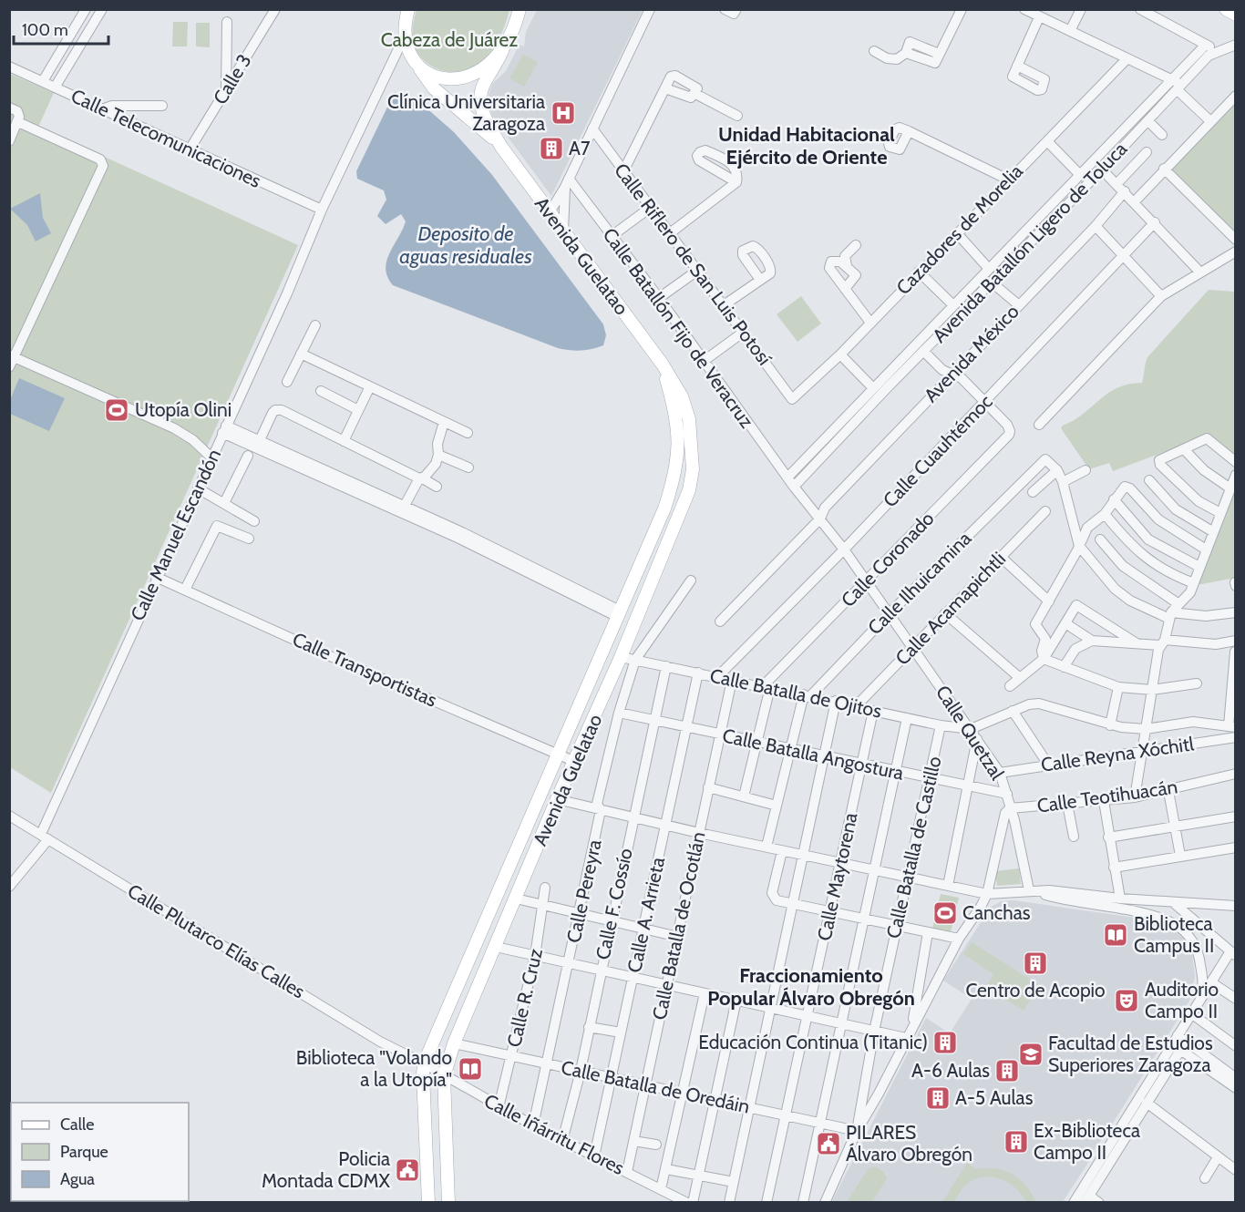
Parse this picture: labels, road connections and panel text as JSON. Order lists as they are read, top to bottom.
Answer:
{
  "streets": {
    "main road": ["Avenida Guelatao"],
    "street": [
      "Calle 3",
      "Calle Telecomunicaciones",
      "Cazadores de Morelia",
      "Avenida Batallón Ligero de Toluca",
      "Calle Riflero de San Luis Potosí",
      "Calle Batallón Fijo de Veracruz",
      "Avenida México",
      "Calle Cuauhtémoc",
      "Calle Manuel Escandón",
      "Calle Coronado",
      "Calle Ilhuicamina",
      "Calle Acamapichtli",
      "Calle Transportistas",
      "Calle Batalla de Ojitos",
      "Calle Quetzal",
      "Calle Batalla Angostura",
      "Calle Reyna Xóchitl",
      "Calle Teotihuacán",
      "Calle Batalla de Castillo",
      "Calle Maytorena",
      "Calle Pereyra",
      "Calle F. Cossío",
      "Calle A. Arrieta",
      "Calle Batalla de Ocotlán",
      "Calle Plutarco Elías Calles",
      "Calle R. Cruz",
      "Calle Batalla de Oredáin",
      "Calle Iñárritu Flores"
    ]
  },
  "crossings": [
    ["Calle 3", "Calle Telecomunicaciones"],
    ["Calle Telecomunicaciones", "Calle Manuel Escandón"],
    ["Cazadores de Morelia", "Calle Riflero de San Luis Potosí"],
    ["Avenida Batallón Ligero de Toluca", "Calle Batallón Fijo de Veracruz"],
    ["Avenida Batallón Ligero de Toluca", "Calle Quetzal"],
    ["Avenida Guelatao", "Calle Manuel Escandón"],
    ["Avenida Guelatao", "Calle Transportistas"],
    ["Avenida Guelatao", "Calle Batalla de Ojitos"],
    ["Avenida Guelatao", "Calle Plutarco Elías Calles"],
    ["Avenida Guelatao", "Calle Batalla de Oredáin"],
    ["Avenida Guelatao", "Calle Iñárritu Flores"],
    ["Calle Batallón Fijo de Veracruz", "Calle Quetzal"],
    ["Avenida México", "Calle Quetzal"],
    ["Calle Cuauhtémoc", "Calle Coronado"],
    ["Calle Cuauhtémoc", "Calle Batalla de Ojitos"],
    ["Calle Cuauhtémoc", "Calle Quetzal"],
    ["Calle Manuel Escandón", "Calle Transportistas"],
    ["Calle Manuel Escandón", "Calle Plutarco Elías Calles"],
    ["Calle Coronado", "Calle Batalla de Ojitos"],
    ["Calle Coronado", "Calle Quetzal"],
    ["Calle Ilhuicamina", "Calle Batalla de Ojitos"],
    ["Calle Ilhuicamina", "Calle Quetzal"],
    ["Calle Acamapichtli", "Calle Batalla de Ojitos"],
    ["Calle Acamapichtli", "Calle Quetzal"],
    ["Calle Batalla de Ojitos", "Calle Quetzal"],
    ["Calle Batalla de Ojitos", "Calle Batalla de Castillo"],
    ["Calle Batalla de Ojitos", "Calle Maytorena"],
    ["Calle Batalla de Ojitos", "Calle Pereyra"],
    ["Calle Batalla de Ojitos", "Calle F. Cossío"],
    ["Calle Batalla de Ojitos", "Calle A. Arrieta"],
    ["Calle Batalla de Ojitos", "Calle Batalla de Ocotlán"],
    ["Calle Quetzal", "Calle Batalla Angostura"],
    ["Calle Quetzal", "Calle Reyna Xóchitl"],
    ["Calle Quetzal", "Calle Teotihuacán"],
    ["Calle Batalla Angostura", "Calle Batalla de Castillo"],
    ["Calle Batalla Angostura", "Calle Maytorena"],
    ["Calle Batalla Angostura", "Calle Pereyra"],
    ["Calle Batalla Angostura", "Calle F. Cossío"],
    ["Calle Batalla Angostura", "Calle A. Arrieta"],
    ["Calle Batalla Angostura", "Calle Batalla de Ocotlán"],
    ["Calle Batalla de Castillo", "Calle Batalla de Oredáin"],
    ["Calle Maytorena", "Calle Batalla de Oredáin"],
    ["Calle Pereyra", "Calle Batalla de Oredáin"],
    ["Calle Pereyra", "Calle Iñárritu Flores"],
    ["Calle F. Cossío", "Calle Batalla de Oredáin"],
    ["Calle F. Cossío", "Calle Iñárritu Flores"],
    ["Calle A. Arrieta", "Calle Batalla de Oredáin"],
    ["Calle A. Arrieta", "Calle Iñárritu Flores"],
    ["Calle Batalla de Ocotlán", "Calle Batalla de Oredáin"],
    ["Calle Batalla de Ocotlán", "Calle Iñárritu Flores"],
    ["Calle Plutarco Elías Calles", "Calle Iñárritu Flores"],
    ["Calle R. Cruz", "Calle Batalla de Oredáin"],
    ["Calle R. Cruz", "Calle Iñárritu Flores"]
  ],
  "districts": ["Unidad Habitacional Ejército de Oriente", "Fraccionamiento Popular Álvaro Obregón"],
  "water": ["Deposito de aguas residuales"],
  "parks": ["Cabeza de Juárez"],
  "places": {
    "hospital": ["Clínica Universitaria Zaragoza"],
    "building": [
      "A7",
      "Centro de Acopio",
      "Educación Continua (Titanic)",
      "A-6 Aulas",
      "A-5 Aulas",
      "Ex-Biblioteca Campo II"
    ],
    "sports": ["Utopía Olini", "Canchas"],
    "library": ["Biblioteca Campus II", "Biblioteca \"Volando a la Utopía\""],
    "theatre": ["Auditorio Campo II"],
    "school or university": ["Facultad de Estudios Superiores Zaragoza"],
    "public building": ["PILARES Álvaro Obregón", "Policia Montada CDMX"]
  },
  "legend": ["Calle", "Parque", "Agua"],
  "scale_bar": "100 m"
}
